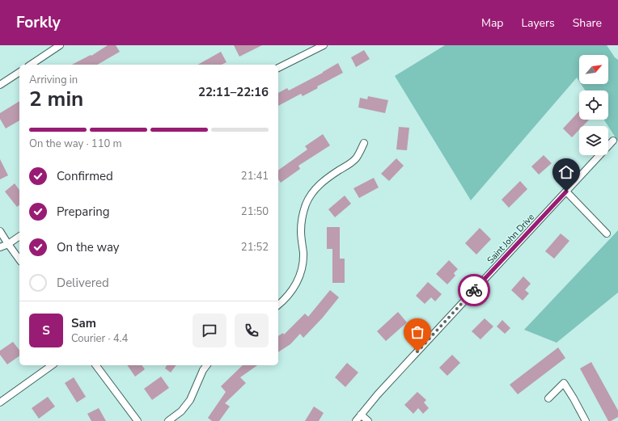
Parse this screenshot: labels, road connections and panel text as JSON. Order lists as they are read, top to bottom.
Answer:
{
  "streets": {
    "street": ["Saint John Drive"]
  },
  "north": "top right",
  "page": {
    "header": "Forkly",
    "nav": ["Map", "Layers", "Share"],
    "heading": ["2 min", "Arriving in", "22:11–22:16"],
    "panel": ["Sam", "Courier · 4.4"],
    "bar": "On the way · 110 m",
    "list": [
      ["Confirmed", "21:41"],
      ["Preparing", "21:50"],
      ["On the way", "21:52"],
      "Delivered"
    ],
    "round": "S"
  }
}
